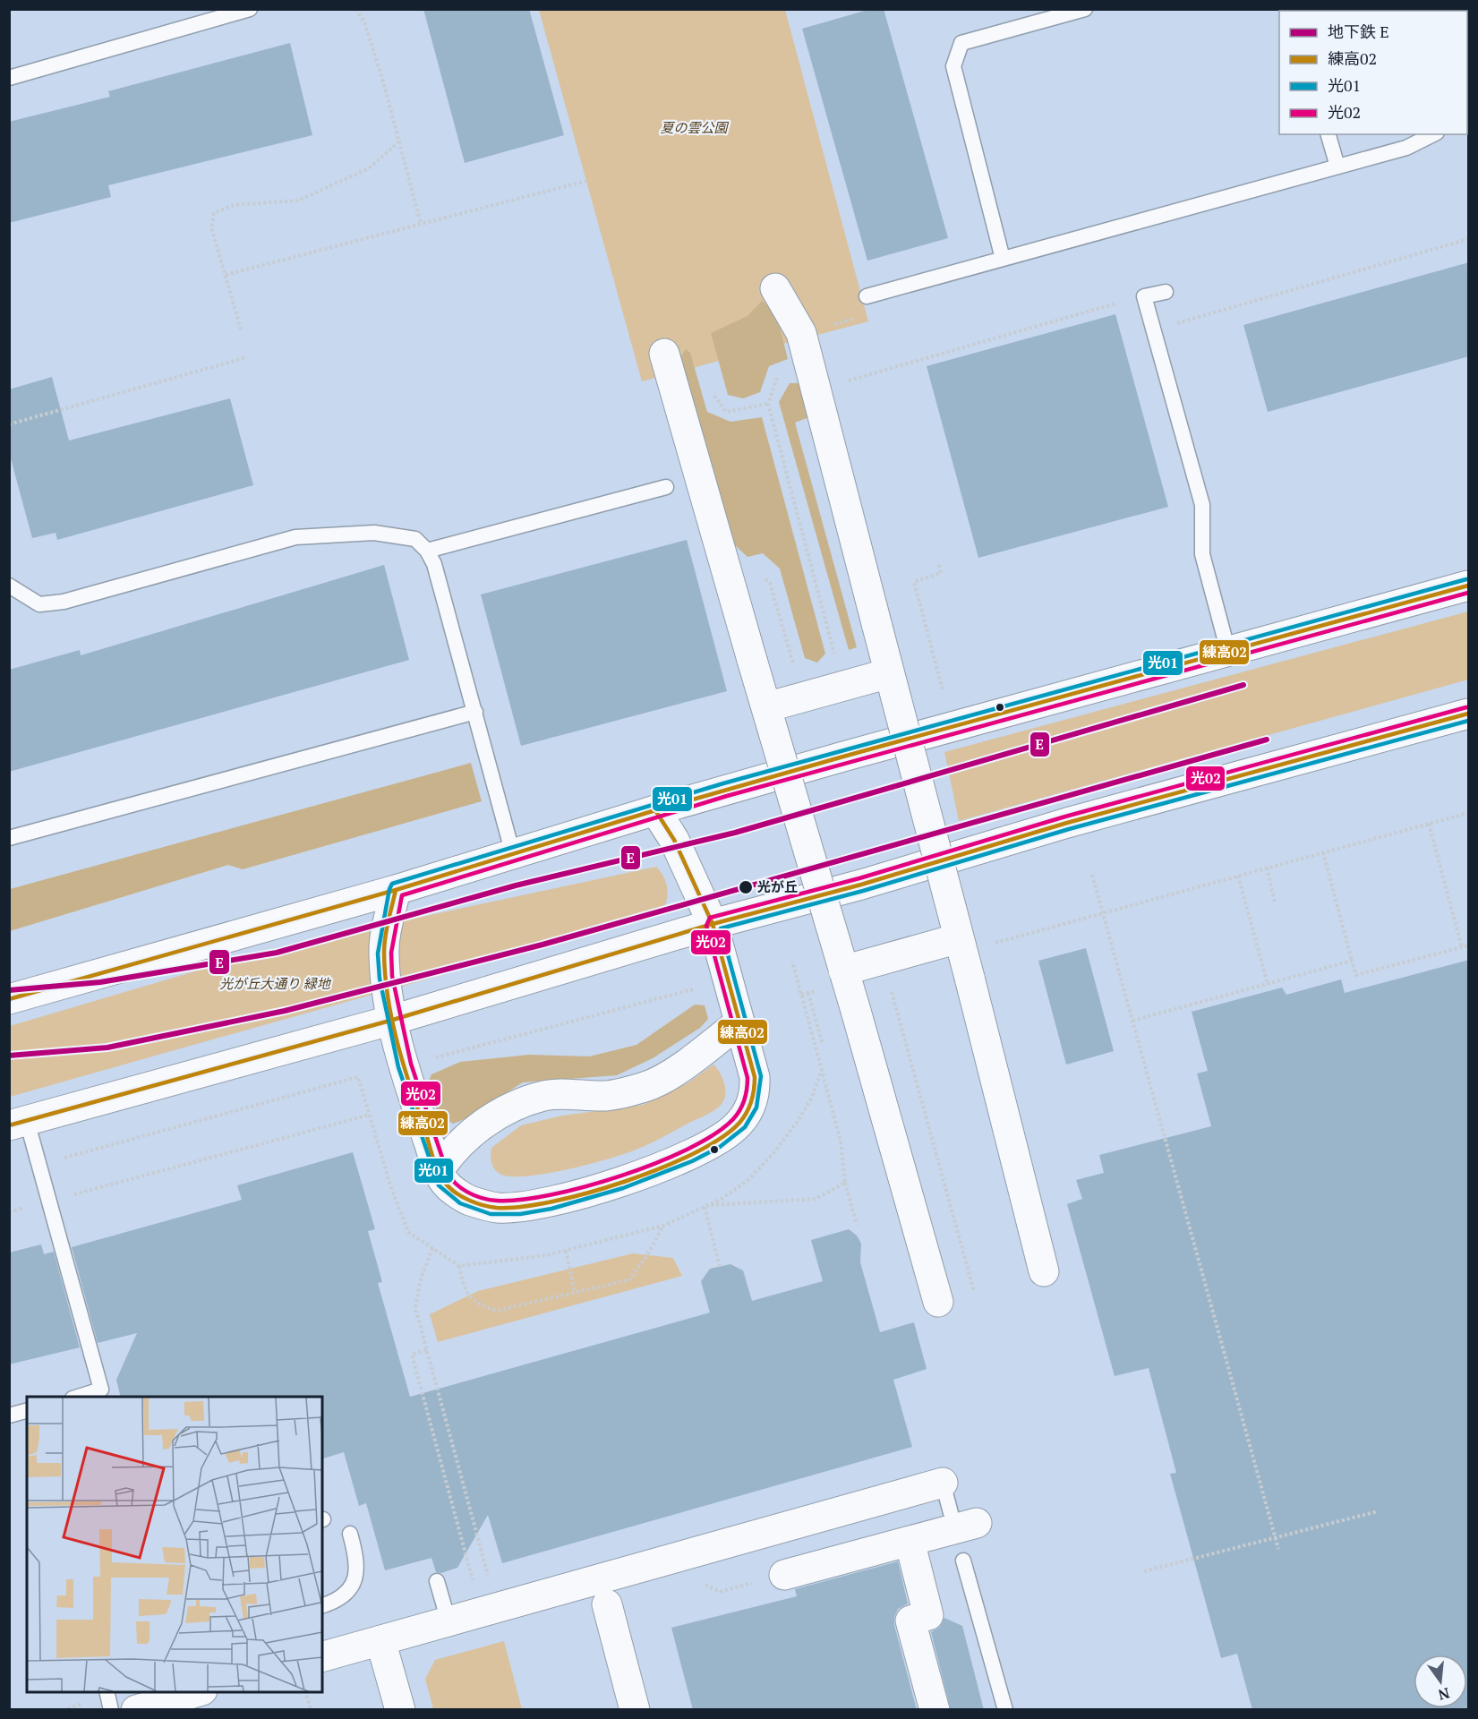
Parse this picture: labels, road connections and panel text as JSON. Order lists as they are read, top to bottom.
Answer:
{
  "parks": ["夏の雲公園", "光が丘大通り 緑地"],
  "places": ["光が丘"],
  "lines": [
    "transit line 光01",
    "transit line 練高02",
    "transit line 光02",
    "metro line E"
  ],
  "legend": [
    "地下鉄 E",
    "練高02",
    "光01",
    "光02"
  ],
  "north": "bottom"
}
